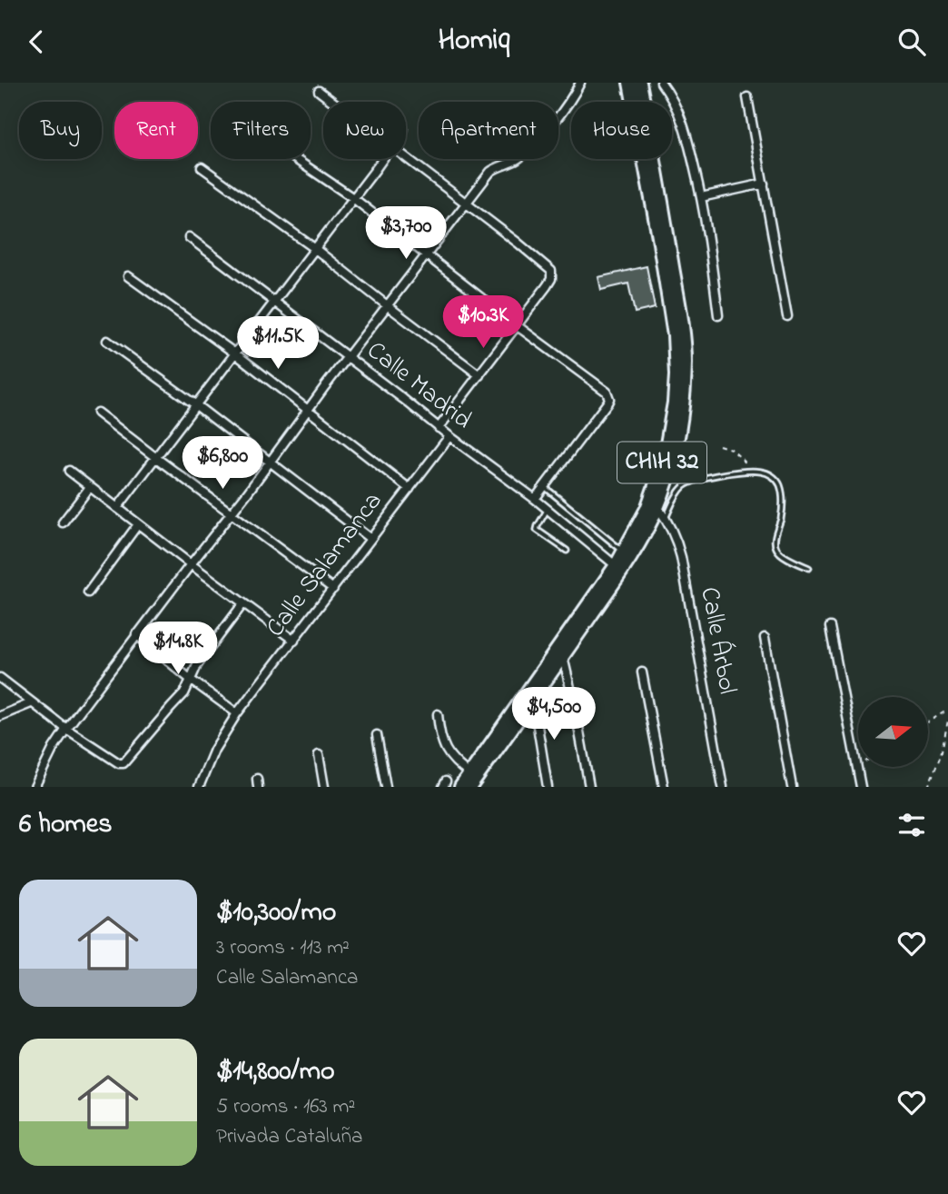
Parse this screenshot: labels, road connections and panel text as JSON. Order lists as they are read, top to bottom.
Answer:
{
  "streets": {
    "main road": ["CHIH 32"],
    "street": ["Calle Madrid", "Calle Salamanca", "Calle Árbol"]
  },
  "crossings": [
    ["Calle Madrid", "CHIH 32"],
    ["Calle Madrid", "Calle Salamanca"],
    ["CHIH 32", "Calle Árbol"]
  ],
  "north": "right",
  "page": {
    "header": "Homiq",
    "chip": [
      "Buy",
      "Rent",
      "Filters",
      "New",
      "Apartment",
      "House"
    ],
    "price": [
      "$3,700",
      "$10.3K",
      "$11.5K",
      "$6,800",
      "$14.8K",
      "$4,500"
    ],
    "heading": "6 homes",
    "list": [
      {
        "name": "$10,300/mo",
        "note": "3 rooms · 113 m² · Calle Salamanca"
      },
      {
        "name": "$14,800/mo",
        "note": "5 rooms · 163 m² · Privada Cataluña"
      }
    ]
  }
}
